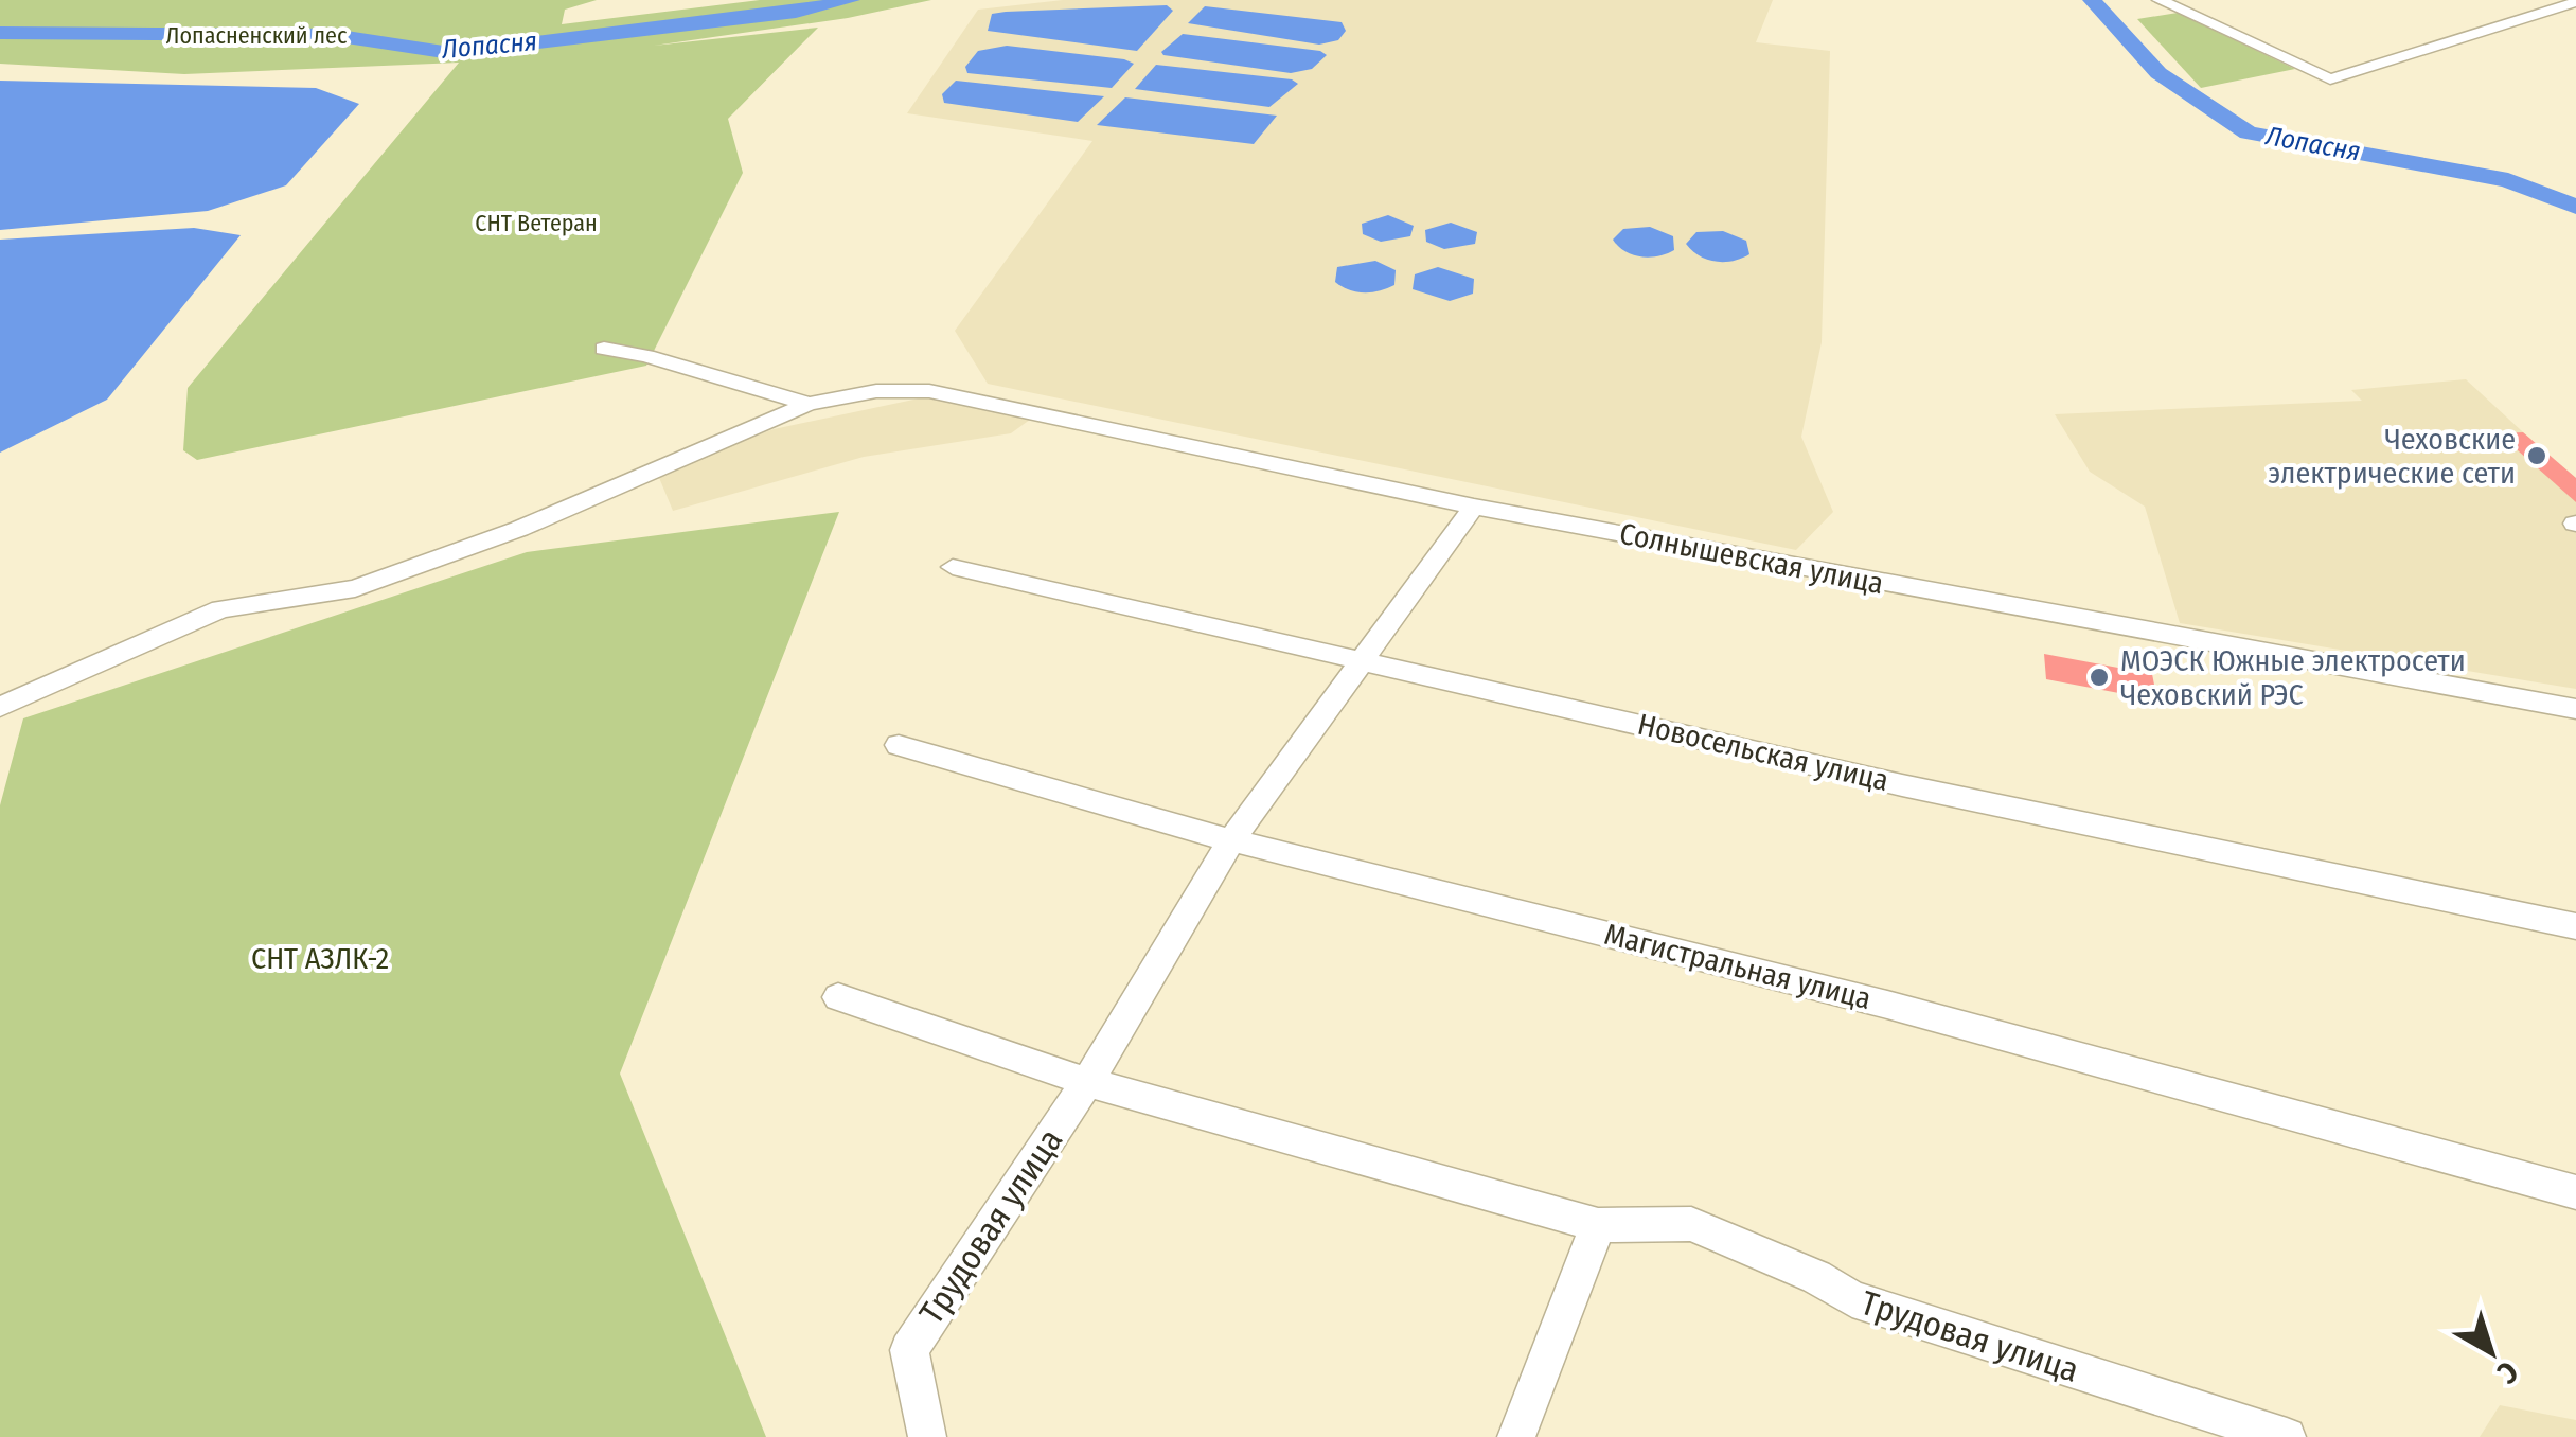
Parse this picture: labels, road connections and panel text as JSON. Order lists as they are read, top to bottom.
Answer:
{
  "streets": {
    "street": [
      "Солнышевская улица",
      "Новосельская улица",
      "Магистральная улица",
      "Трудовая улица"
    ]
  },
  "water": ["Лопасня"],
  "parks": ["Лопасненский лес", "СНТ Ветеран", "СНТ АЗЛК-2"],
  "places": ["Чеховские электрические сети", "МОЭСК Южные электросети Чеховский РЭС"],
  "north": "bottom right"
}
